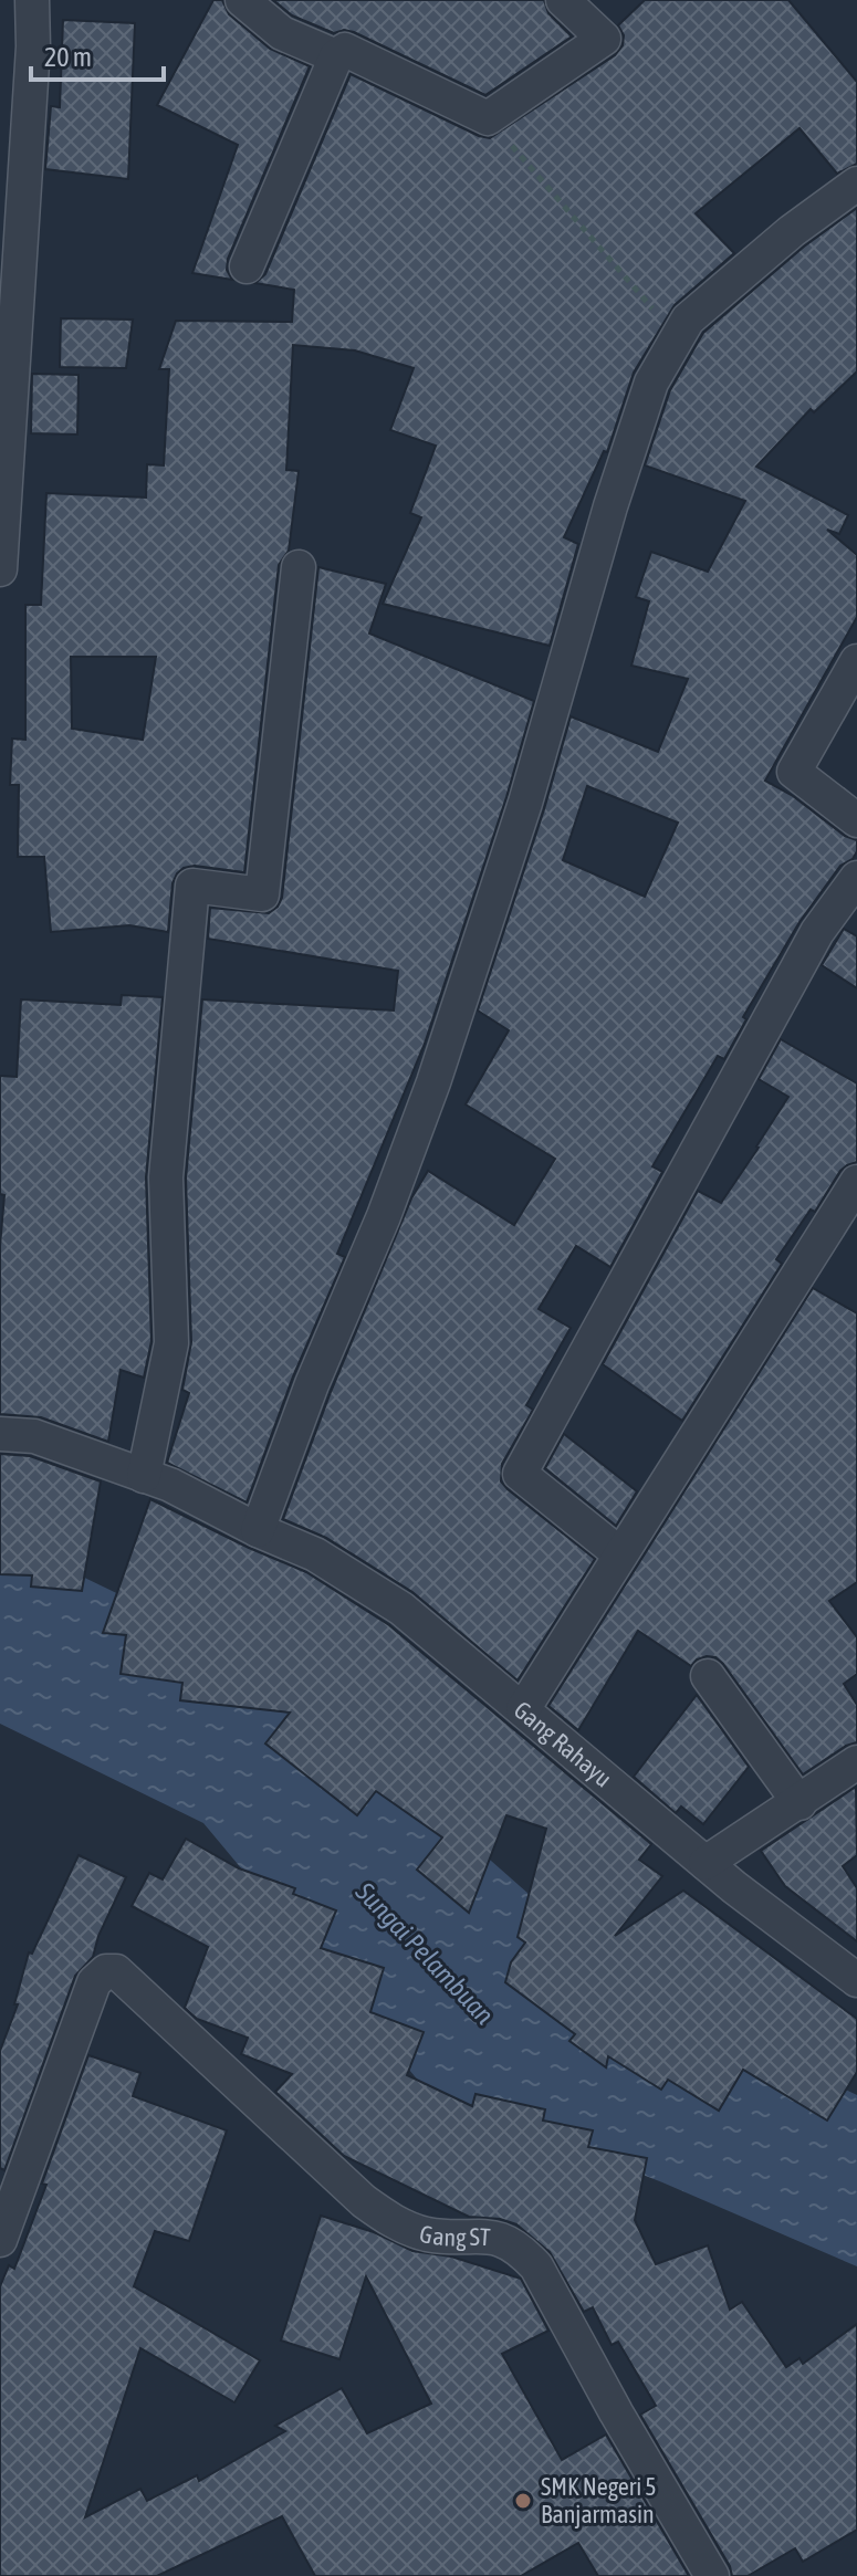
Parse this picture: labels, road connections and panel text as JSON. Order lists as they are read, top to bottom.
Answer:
{
  "streets": {
    "street": ["Gang Rahayu", "Gang ST"]
  },
  "water": ["Sungai Pelambuan"],
  "places": ["SMK Negeri 5 Banjarmasin"],
  "scale_bar": "20 m"
}
